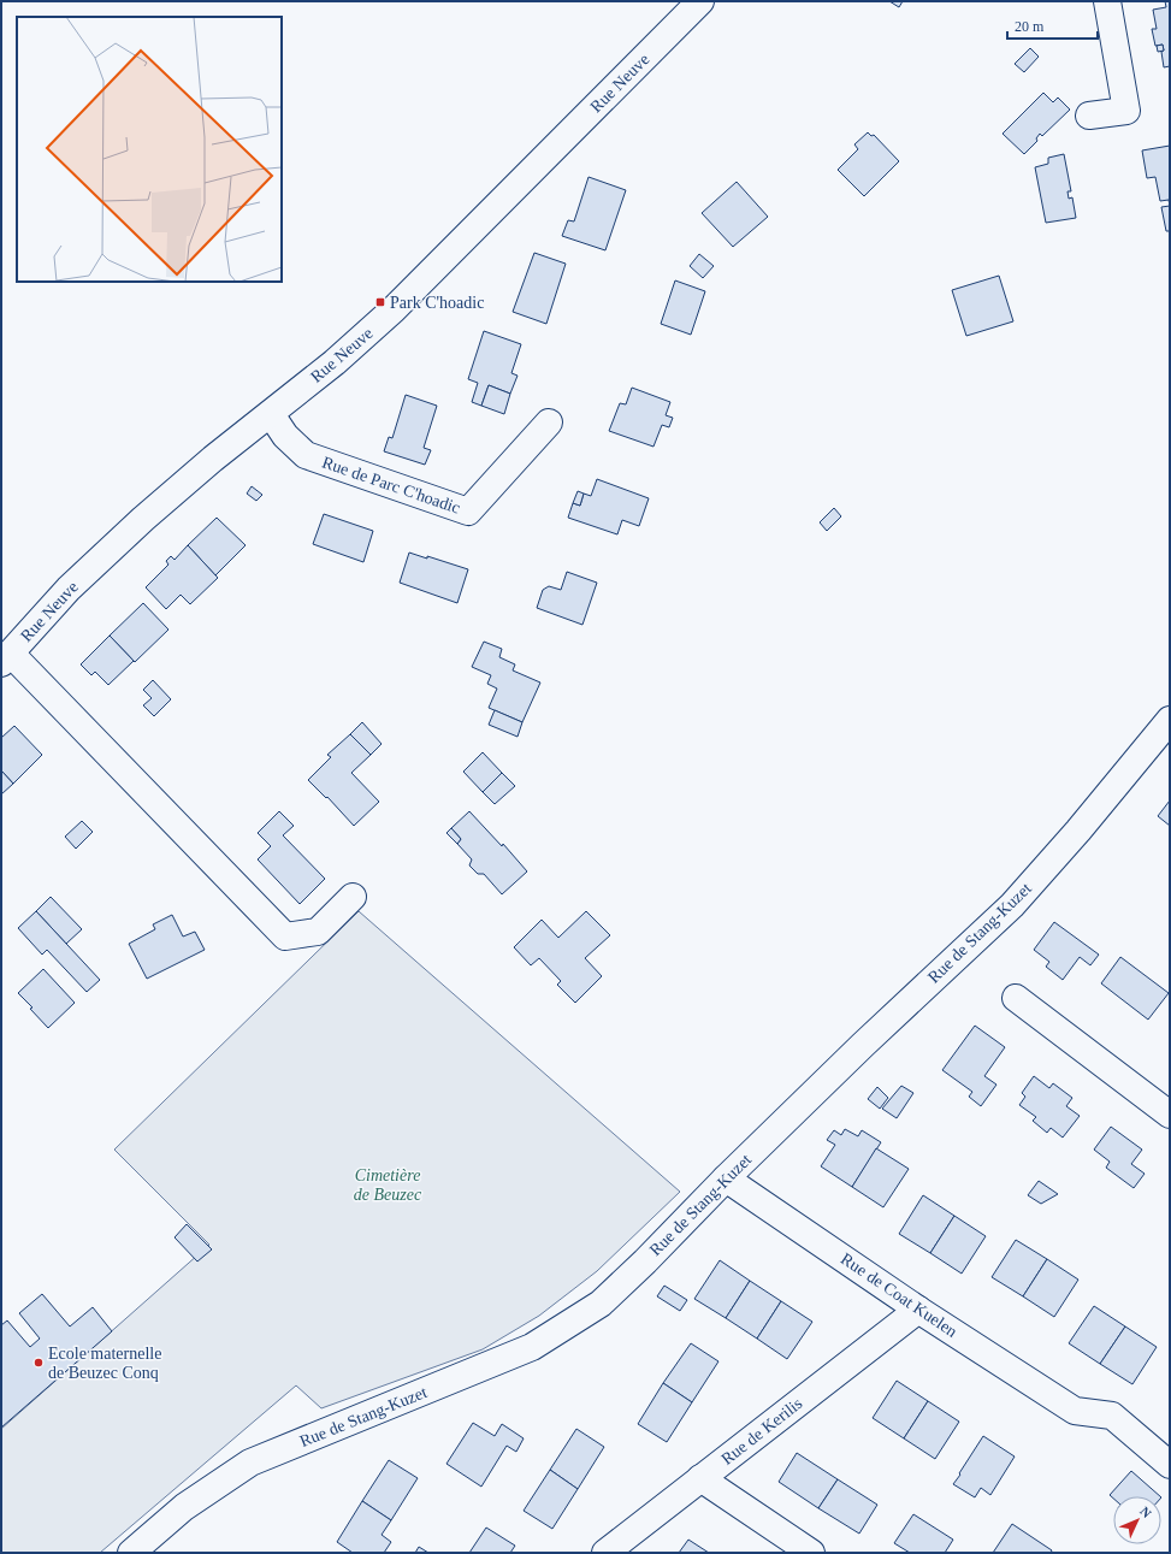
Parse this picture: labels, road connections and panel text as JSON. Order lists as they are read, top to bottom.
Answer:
{
  "streets": {
    "street": [
      "Rue Neuve",
      "Rue de Parc C'hoadic",
      "Rue de Stang-Kuzet",
      "Rue de Coat Kuelen",
      "Rue de Kerilis"
    ]
  },
  "crossings": [
    ["Rue Neuve", "Rue de Parc C'hoadic"],
    ["Rue de Stang-Kuzet", "Rue de Coat Kuelen"],
    ["Rue de Coat Kuelen", "Rue de Kerilis"]
  ],
  "parks": ["Cimetière de Beuzec"],
  "places": {
    "transit": ["Park C'hoadic"],
    "other": ["Ecole maternelle de Beuzec Conq"]
  },
  "scale_bar": "20 m",
  "north": "top right"
}
